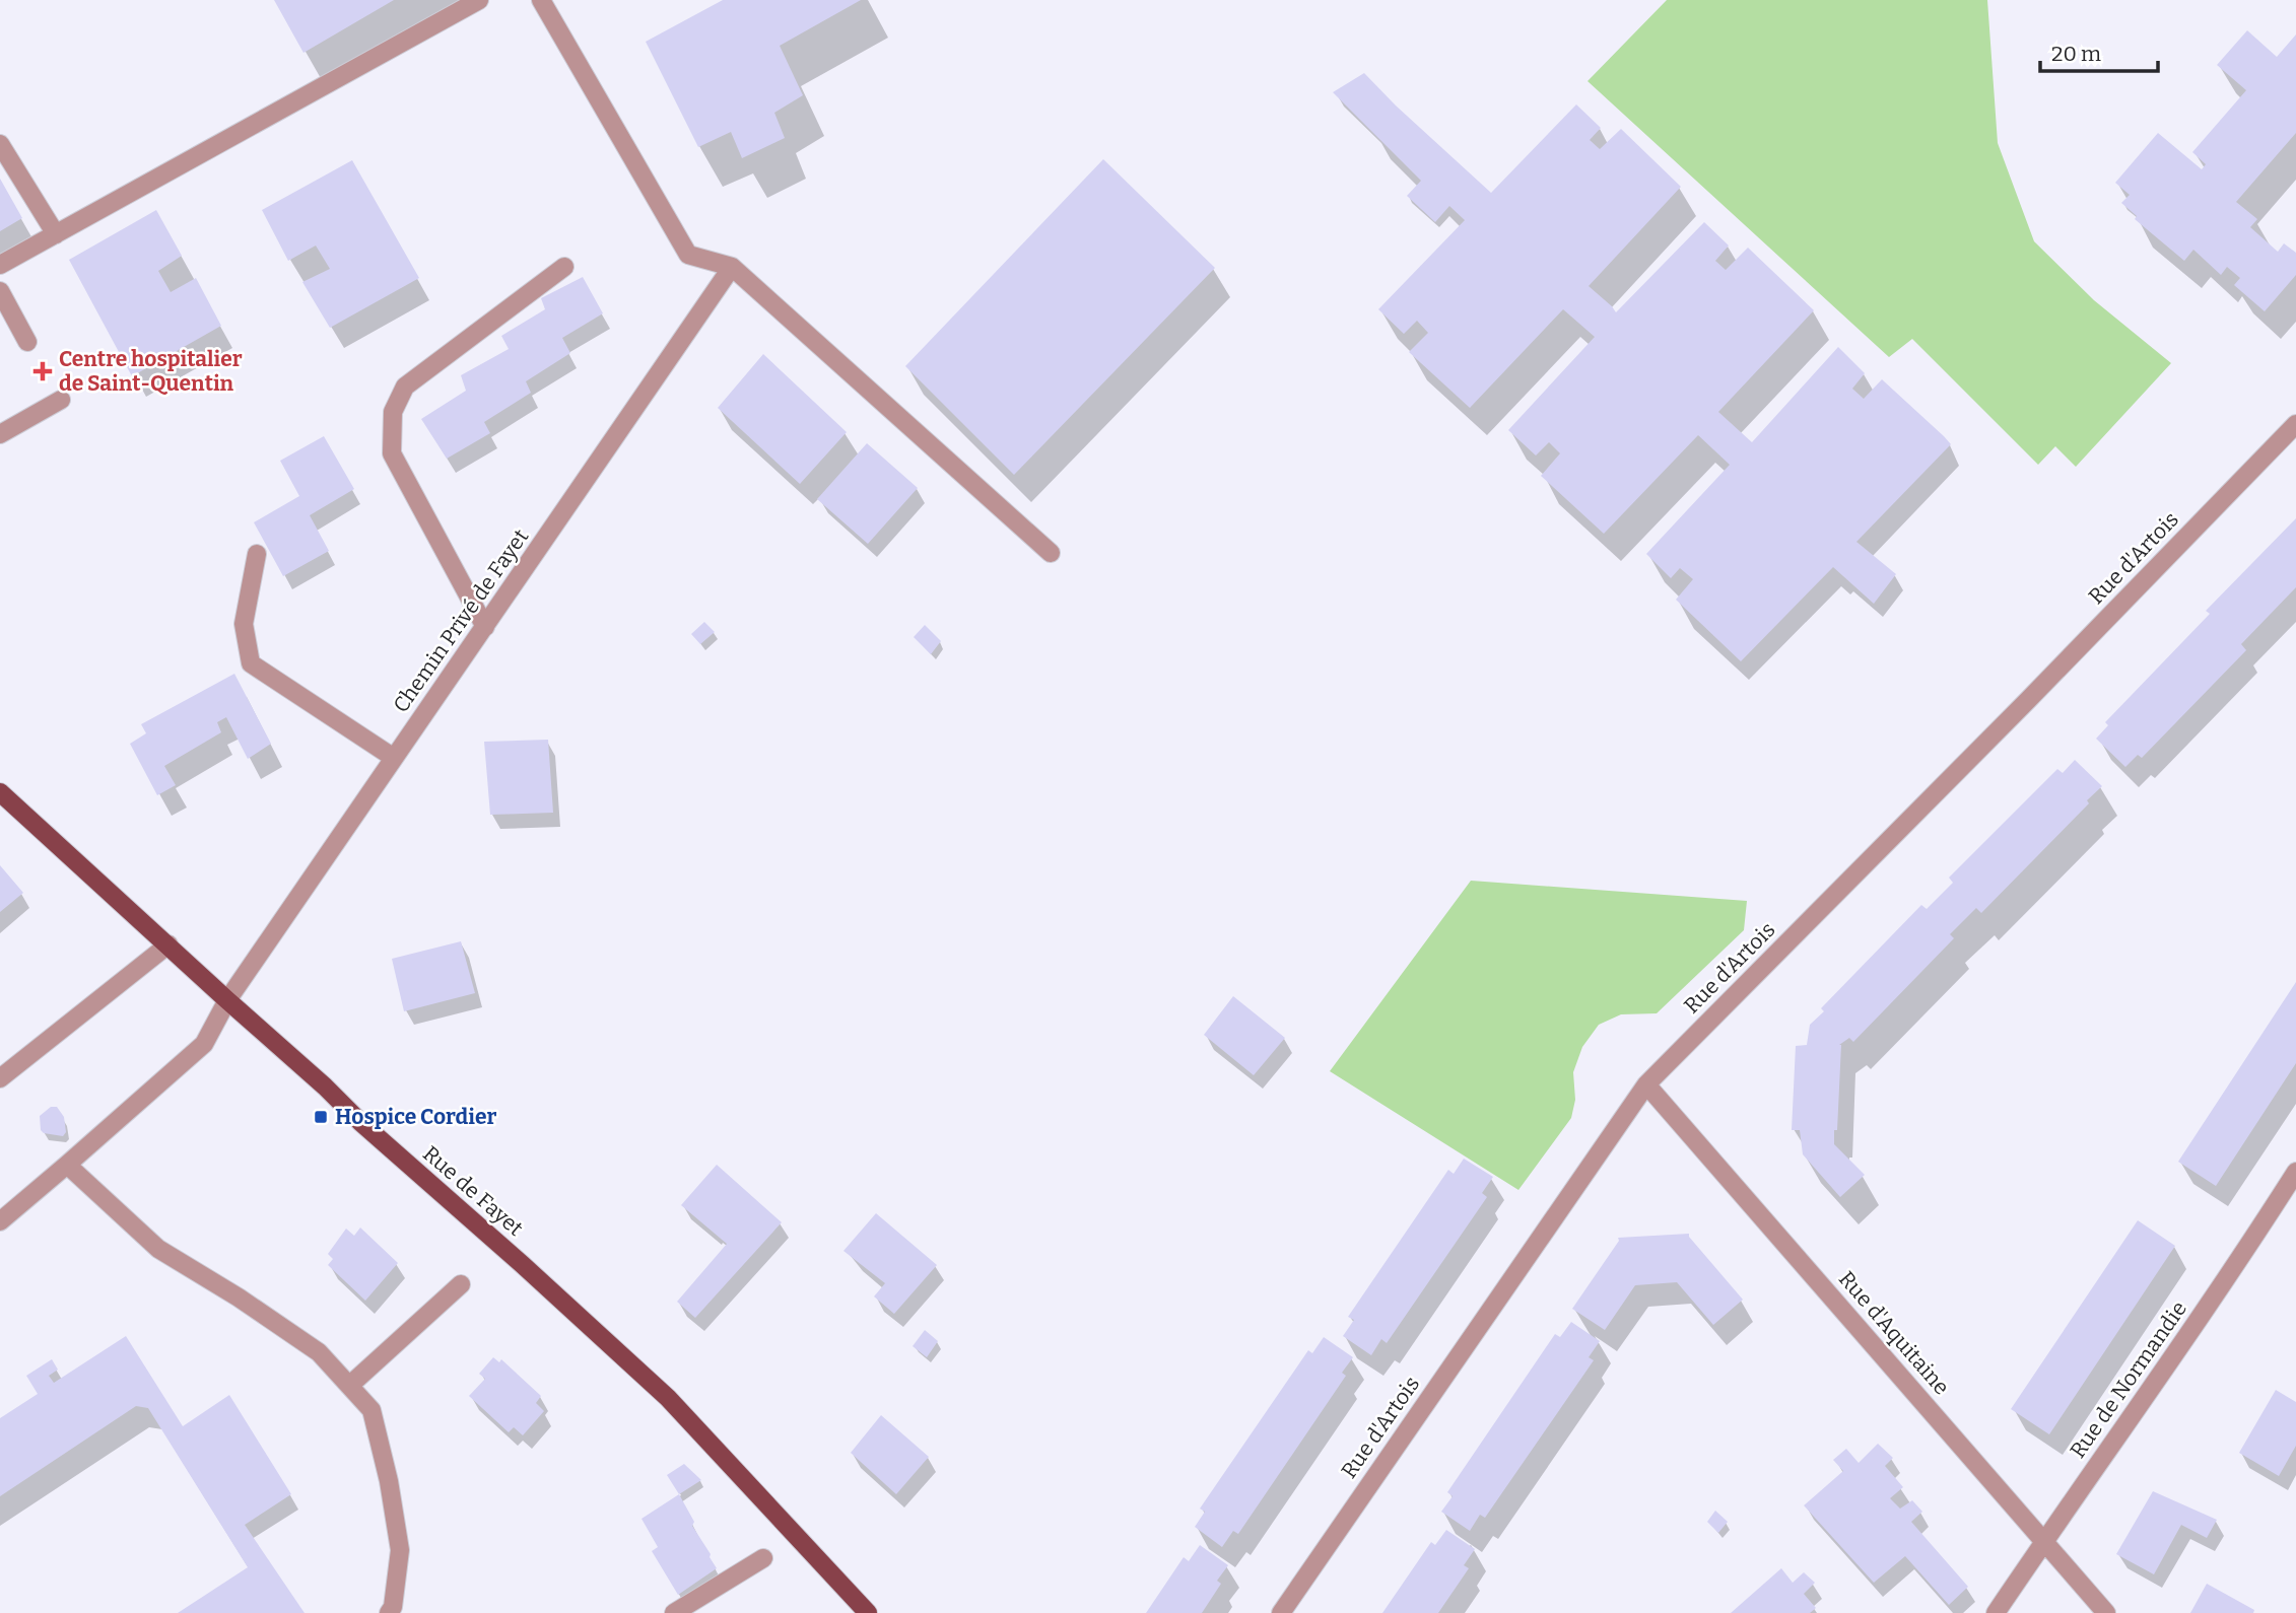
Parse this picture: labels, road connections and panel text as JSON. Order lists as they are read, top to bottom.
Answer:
{
  "streets": {
    "main road": ["Rue de Fayet"],
    "street": [
      "Rue d'Artois",
      "Chemin Privé de Fayet",
      "Rue d'Aquitaine",
      "Rue de Normandie"
    ]
  },
  "crossings": [
    ["Rue d'Artois", "Rue d'Aquitaine"],
    ["Chemin Privé de Fayet", "Rue de Fayet"],
    ["Rue d'Aquitaine", "Rue de Normandie"]
  ],
  "places": {
    "health": ["Centre hospitalier de Saint-Quentin"],
    "transit": ["Hospice Cordier"]
  },
  "scale_bar": "20 m"
}
